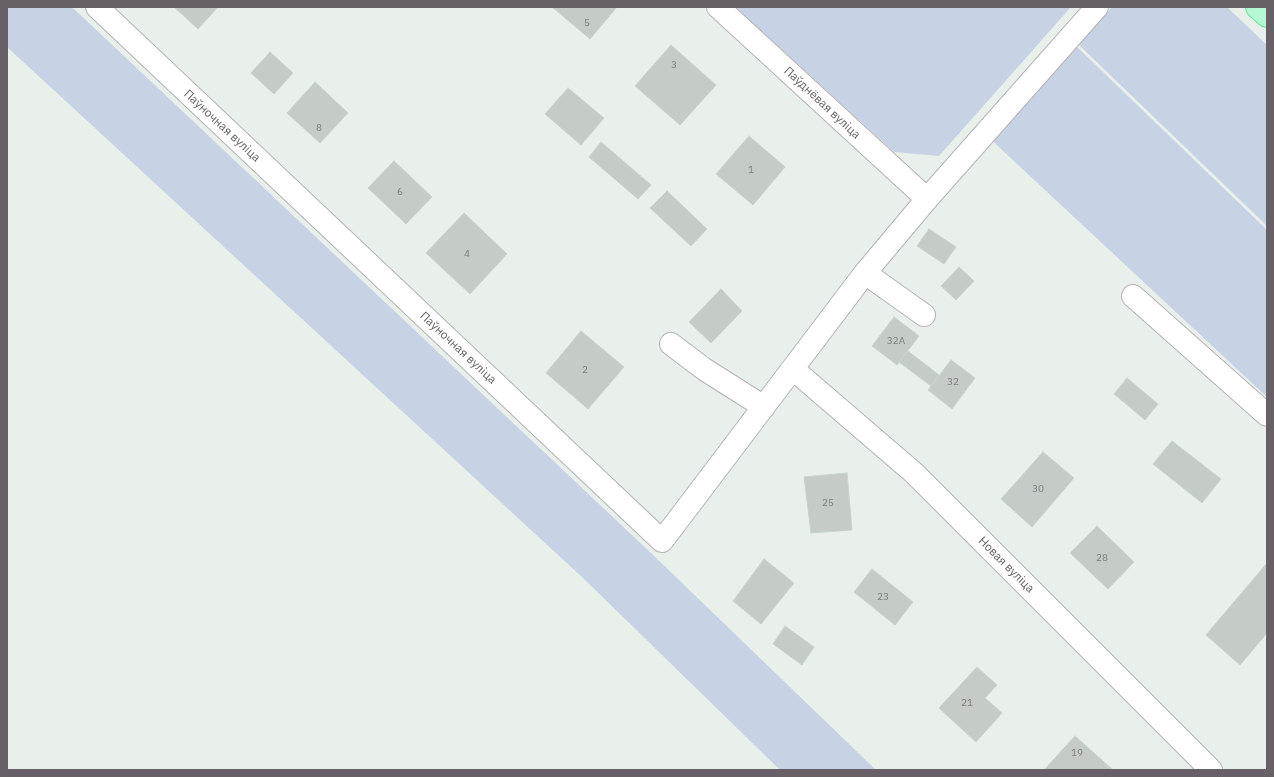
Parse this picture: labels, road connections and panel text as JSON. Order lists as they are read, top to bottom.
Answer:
{
  "streets": {
    "street": ["Паўднёвая вуліца", "Паўночная вуліца", "Новая вуліца"]
  },
  "crossings": [
    ["Паўднёвая вуліца", "Паўночная вуліца"],
    ["Паўночная вуліца", "Новая вуліца"]
  ],
  "house_numbers": [
    "5",
    "3",
    "8",
    "1",
    "6",
    "4",
    "32А",
    "2",
    "32",
    "30",
    "25",
    "28",
    "23",
    "21",
    "19"
  ]
}
